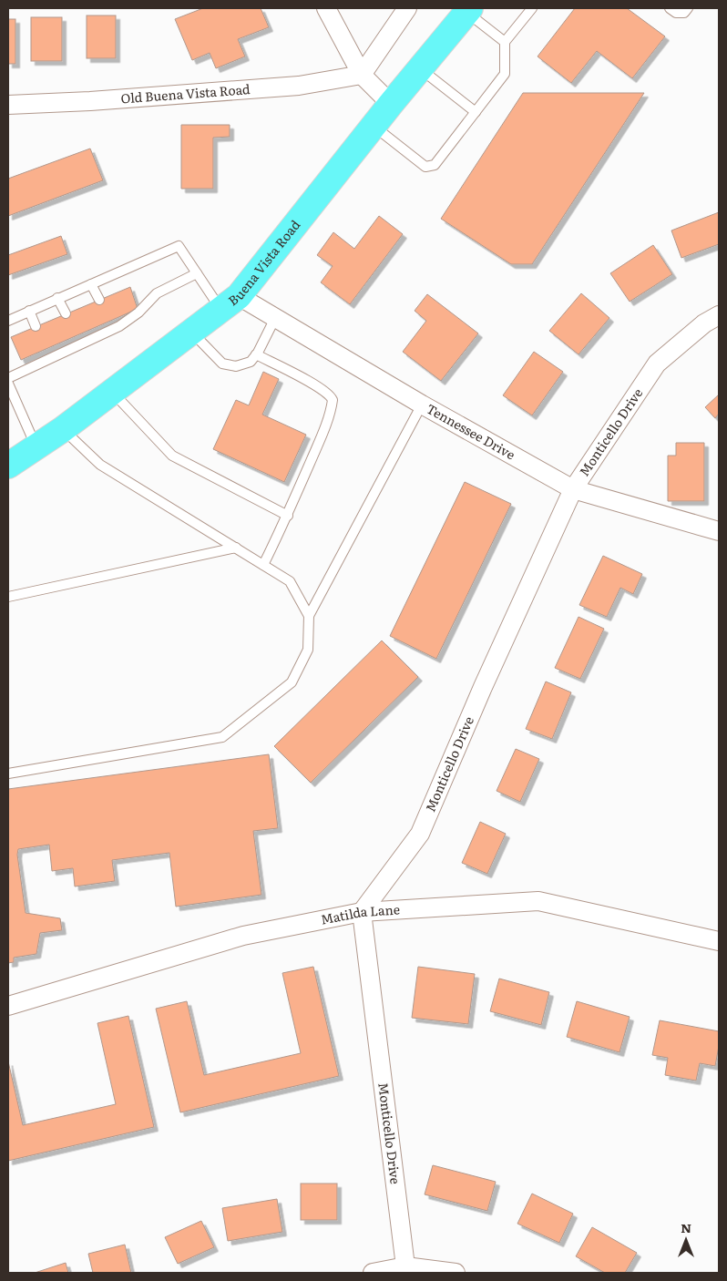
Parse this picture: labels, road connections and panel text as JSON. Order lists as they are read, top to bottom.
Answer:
{
  "streets": {
    "main road": ["Buena Vista Road"],
    "street": [
      "Old Buena Vista Road",
      "Tennessee Drive",
      "Monticello Drive",
      "Matilda Lane"
    ]
  },
  "crossings": [
    ["Buena Vista Road", "Tennessee Drive"],
    ["Tennessee Drive", "Monticello Drive"],
    ["Monticello Drive", "Matilda Lane"]
  ],
  "north": "top"
}
